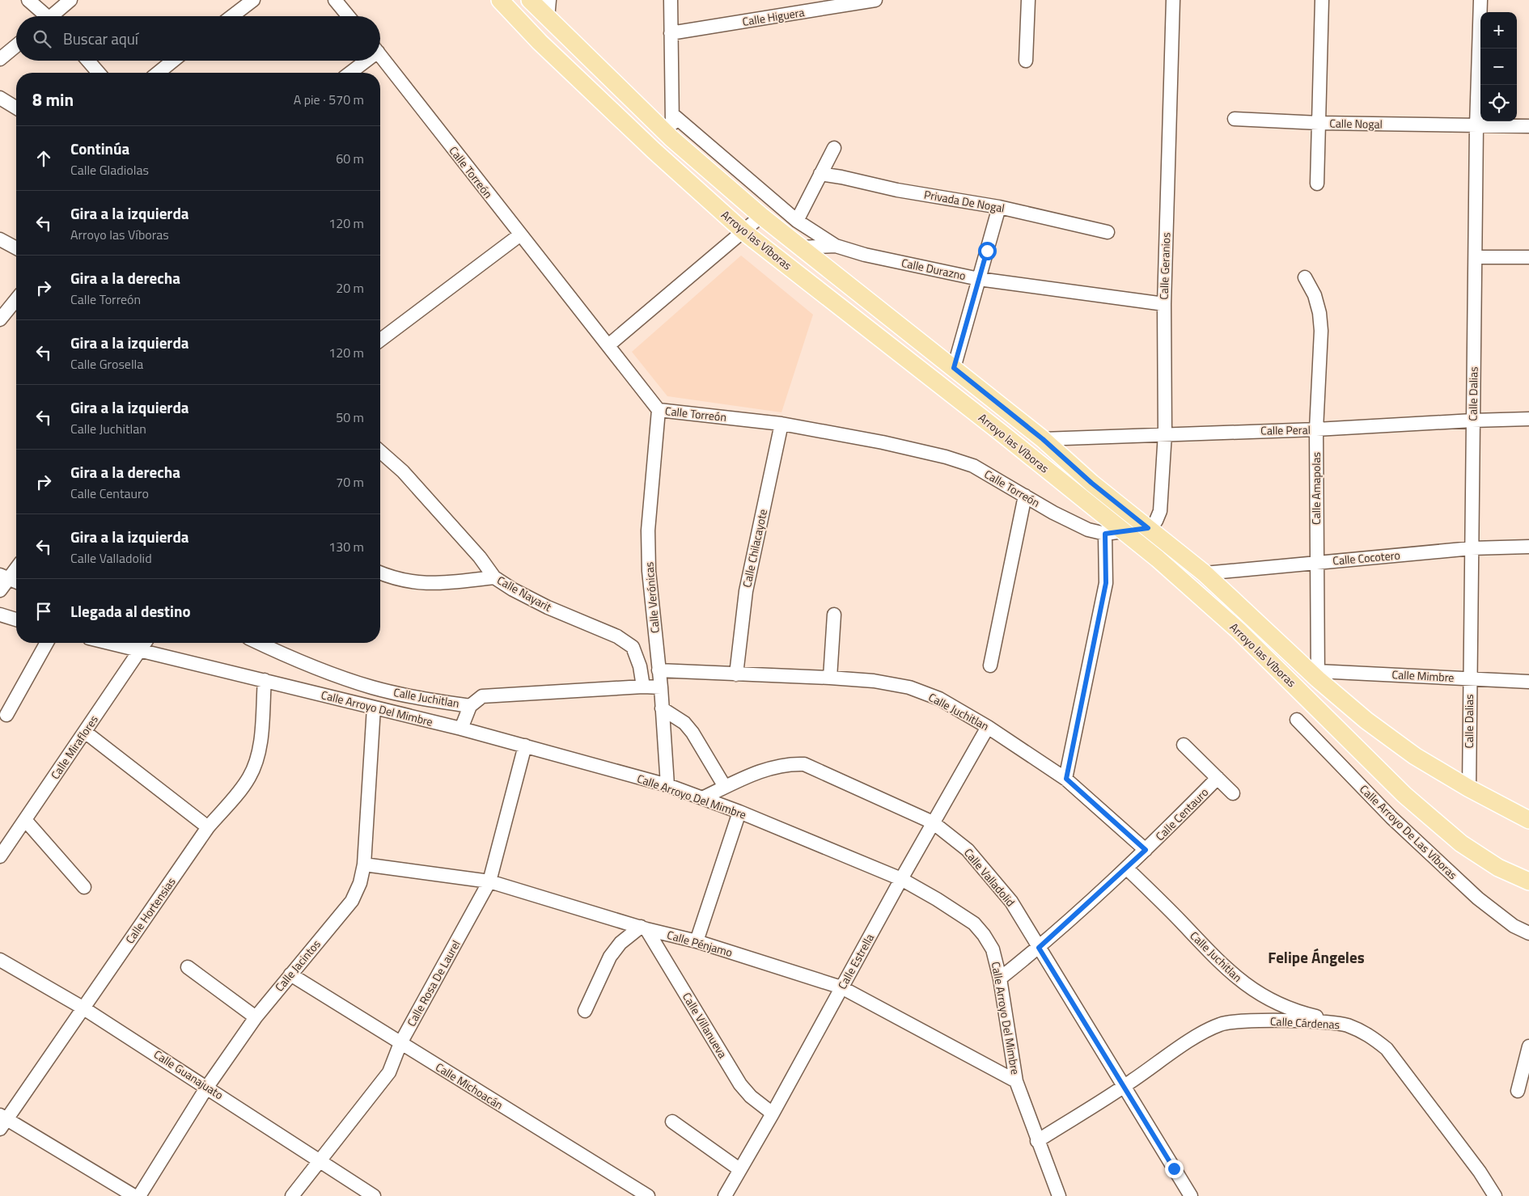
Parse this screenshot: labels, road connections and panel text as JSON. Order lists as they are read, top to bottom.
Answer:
{
  "streets": {
    "main road": ["Arroyo las Víboras"],
    "street": [
      "Calle Higuera",
      "Calle Nogal",
      "Calle Torreón",
      "Privada De Nogal",
      "Calle Geranios",
      "Calle Durazno",
      "Calle Dalias",
      "Calle Peral",
      "Calle Amapolas",
      "Calle Chilacayote",
      "Calle Cocotero",
      "Calle Nayarit",
      "Calle Verónicas",
      "Calle Mimbre",
      "Calle Juchitlan",
      "Calle Arroyo Del Mimbre",
      "Calle Miraflores",
      "Calle Centauro",
      "Calle Arroyo De Las Víboras",
      "Calle Valladolid",
      "Calle Hortensias",
      "Calle Pénjamo",
      "Calle Estrella",
      "Calle Jacintos",
      "Calle Rosa De Laurel",
      "Calle Cárdenas",
      "Calle Villanueva",
      "Calle Guanajuato",
      "Calle Michoacán"
    ]
  },
  "crossings": [
    ["Calle Nogal", "Calle Dalias"],
    ["Calle Torreón", "Arroyo las Víboras"],
    ["Calle Torreón", "Calle Geranios"],
    ["Calle Torreón", "Calle Chilacayote"],
    ["Calle Torreón", "Calle Verónicas"],
    ["Arroyo las Víboras", "Calle Geranios"],
    ["Arroyo las Víboras", "Calle Durazno"],
    ["Arroyo las Víboras", "Calle Dalias"],
    ["Arroyo las Víboras", "Calle Peral"],
    ["Arroyo las Víboras", "Calle Amapolas"],
    ["Arroyo las Víboras", "Calle Cocotero"],
    ["Arroyo las Víboras", "Calle Mimbre"],
    ["Calle Geranios", "Calle Durazno"],
    ["Calle Geranios", "Calle Peral"],
    ["Calle Dalias", "Calle Peral"],
    ["Calle Dalias", "Calle Cocotero"],
    ["Calle Dalias", "Calle Mimbre"],
    ["Calle Peral", "Calle Amapolas"],
    ["Calle Amapolas", "Calle Cocotero"],
    ["Calle Amapolas", "Calle Mimbre"],
    ["Calle Chilacayote", "Calle Juchitlan"],
    ["Calle Nayarit", "Calle Juchitlan"],
    ["Calle Verónicas", "Calle Juchitlan"],
    ["Calle Verónicas", "Calle Arroyo Del Mimbre"],
    ["Calle Juchitlan", "Calle Centauro"],
    ["Calle Juchitlan", "Calle Estrella"],
    ["Calle Juchitlan", "Calle Cárdenas"],
    ["Calle Arroyo Del Mimbre", "Calle Miraflores"],
    ["Calle Arroyo Del Mimbre", "Calle Centauro"],
    ["Calle Arroyo Del Mimbre", "Calle Valladolid"],
    ["Calle Arroyo Del Mimbre", "Calle Hortensias"],
    ["Calle Arroyo Del Mimbre", "Calle Pénjamo"],
    ["Calle Arroyo Del Mimbre", "Calle Estrella"],
    ["Calle Arroyo Del Mimbre", "Calle Jacintos"],
    ["Calle Arroyo Del Mimbre", "Calle Rosa De Laurel"],
    ["Calle Arroyo Del Mimbre", "Calle Cárdenas"],
    ["Calle Centauro", "Calle Valladolid"],
    ["Calle Valladolid", "Calle Estrella"],
    ["Calle Valladolid", "Calle Cárdenas"],
    ["Calle Hortensias", "Calle Guanajuato"],
    ["Calle Pénjamo", "Calle Estrella"],
    ["Calle Pénjamo", "Calle Jacintos"],
    ["Calle Pénjamo", "Calle Rosa De Laurel"],
    ["Calle Pénjamo", "Calle Villanueva"],
    ["Calle Estrella", "Calle Villanueva"],
    ["Calle Jacintos", "Calle Guanajuato"],
    ["Calle Jacintos", "Calle Michoacán"],
    ["Calle Rosa De Laurel", "Calle Guanajuato"],
    ["Calle Rosa De Laurel", "Calle Michoacán"]
  ],
  "districts": ["Felipe Ángeles"],
  "page": {
    "map_buttons": ["+", "−"],
    "search": "Buscar aquí",
    "heading": ["8 min", "A pie · 570 m"],
    "list": [
      ["Continúa", "Calle Gladiolas", "60 m"],
      ["Gira a la izquierda", "Arroyo las Víboras", "120 m"],
      ["Gira a la derecha", "Calle Torreón", "20 m"],
      ["Gira a la izquierda", "Calle Grosella", "120 m"],
      ["Gira a la izquierda", "Calle Juchitlan", "50 m"],
      ["Gira a la derecha", "Calle Centauro", "70 m"],
      ["Gira a la izquierda", "Calle Valladolid", "130 m"],
      "Llegada al destino"
    ]
  }
}
